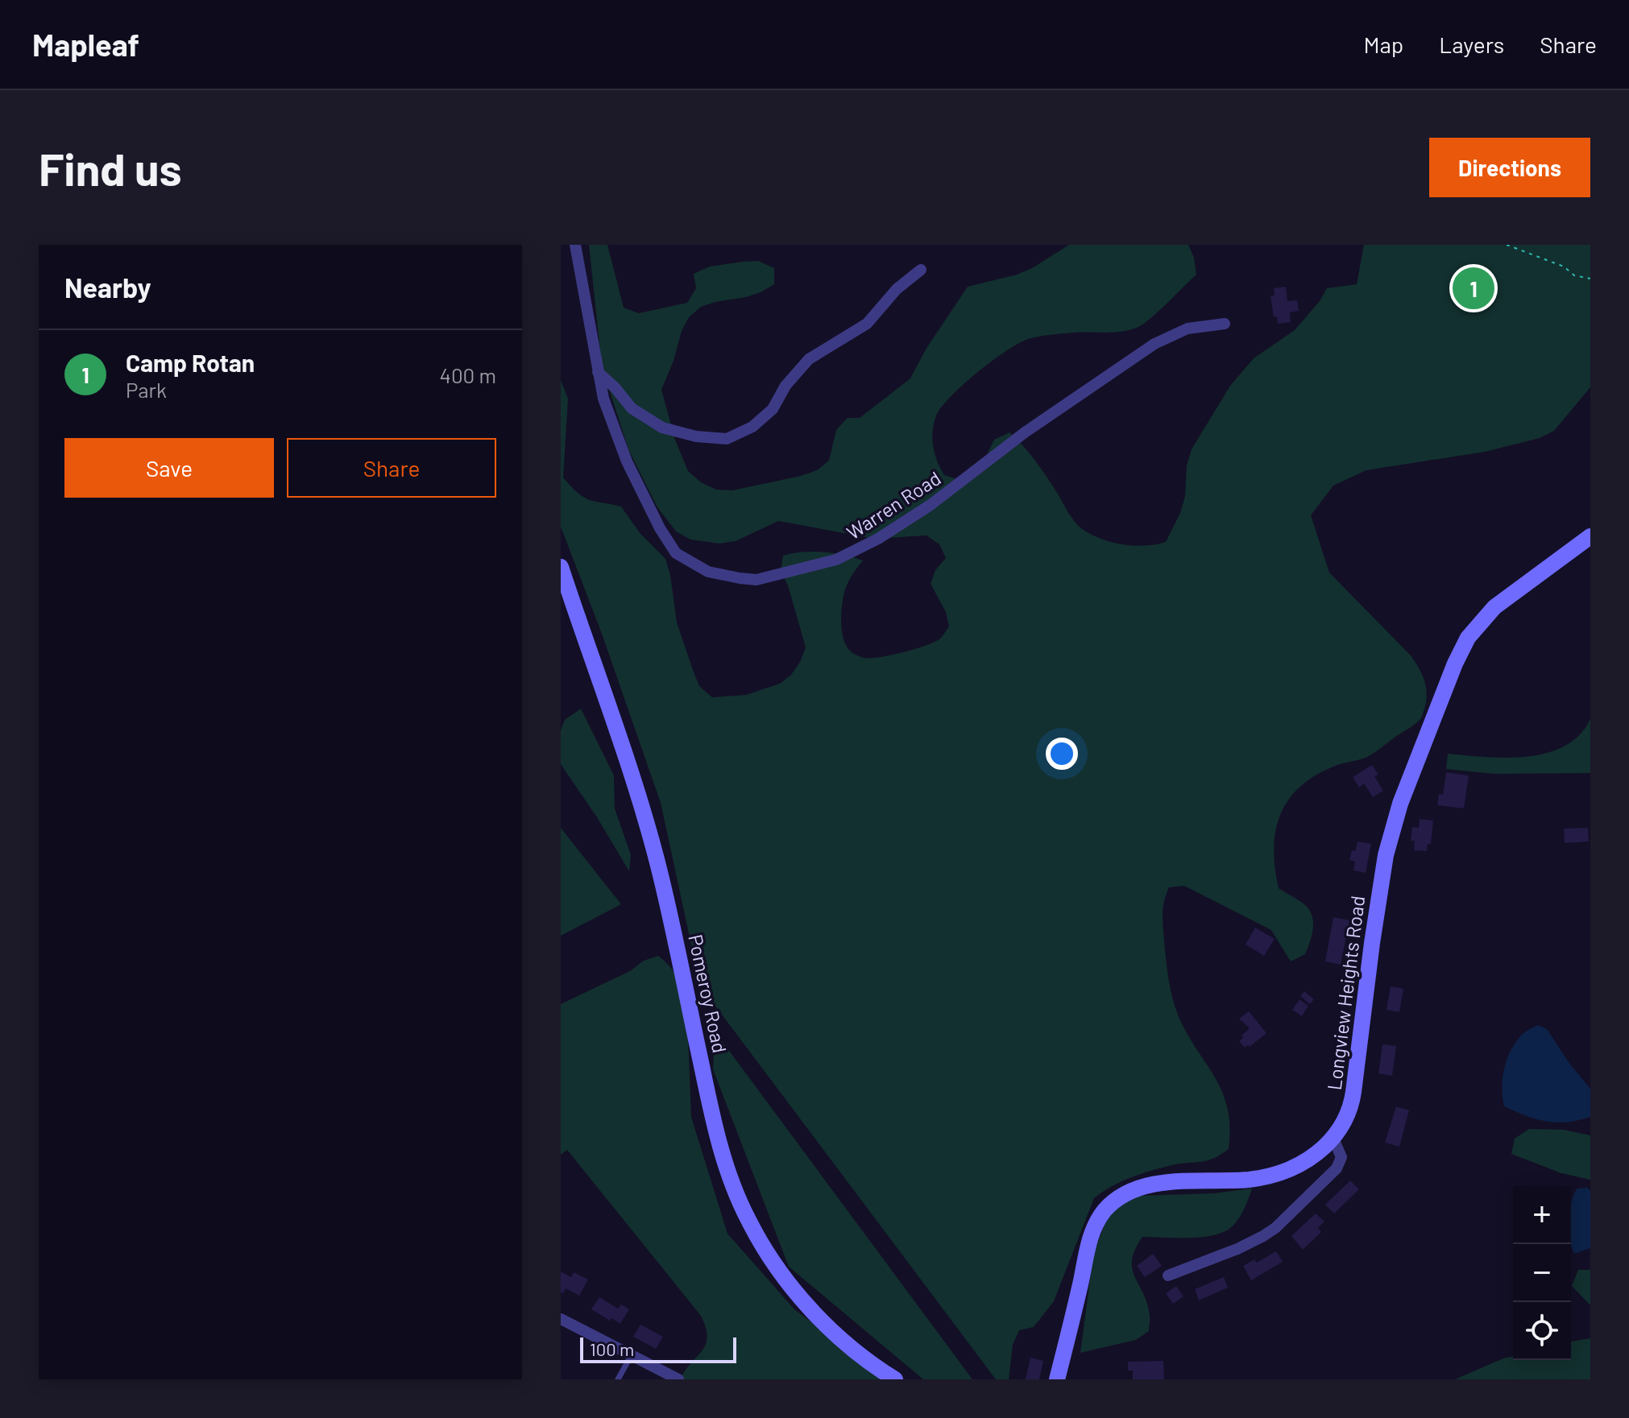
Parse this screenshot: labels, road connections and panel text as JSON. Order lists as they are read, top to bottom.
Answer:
{
  "streets": {
    "street": ["Warren Road", "Longview Heights Road", "Pomeroy Road"]
  },
  "scale_bar": "100 m",
  "page": {
    "header": "Mapleaf",
    "nav": ["Map", "Layers", "Share"],
    "buttons": [
      "Directions",
      ["Save", "Share"]
    ],
    "title": "Find us",
    "heading": "Nearby",
    "pins": "1",
    "list": [
      {
        "mark": "1",
        "name": "Camp Rotan",
        "note": "Park",
        "value": "400 m"
      }
    ],
    "map_buttons": ["+", "−"],
    "scale": "100 m"
  }
}
